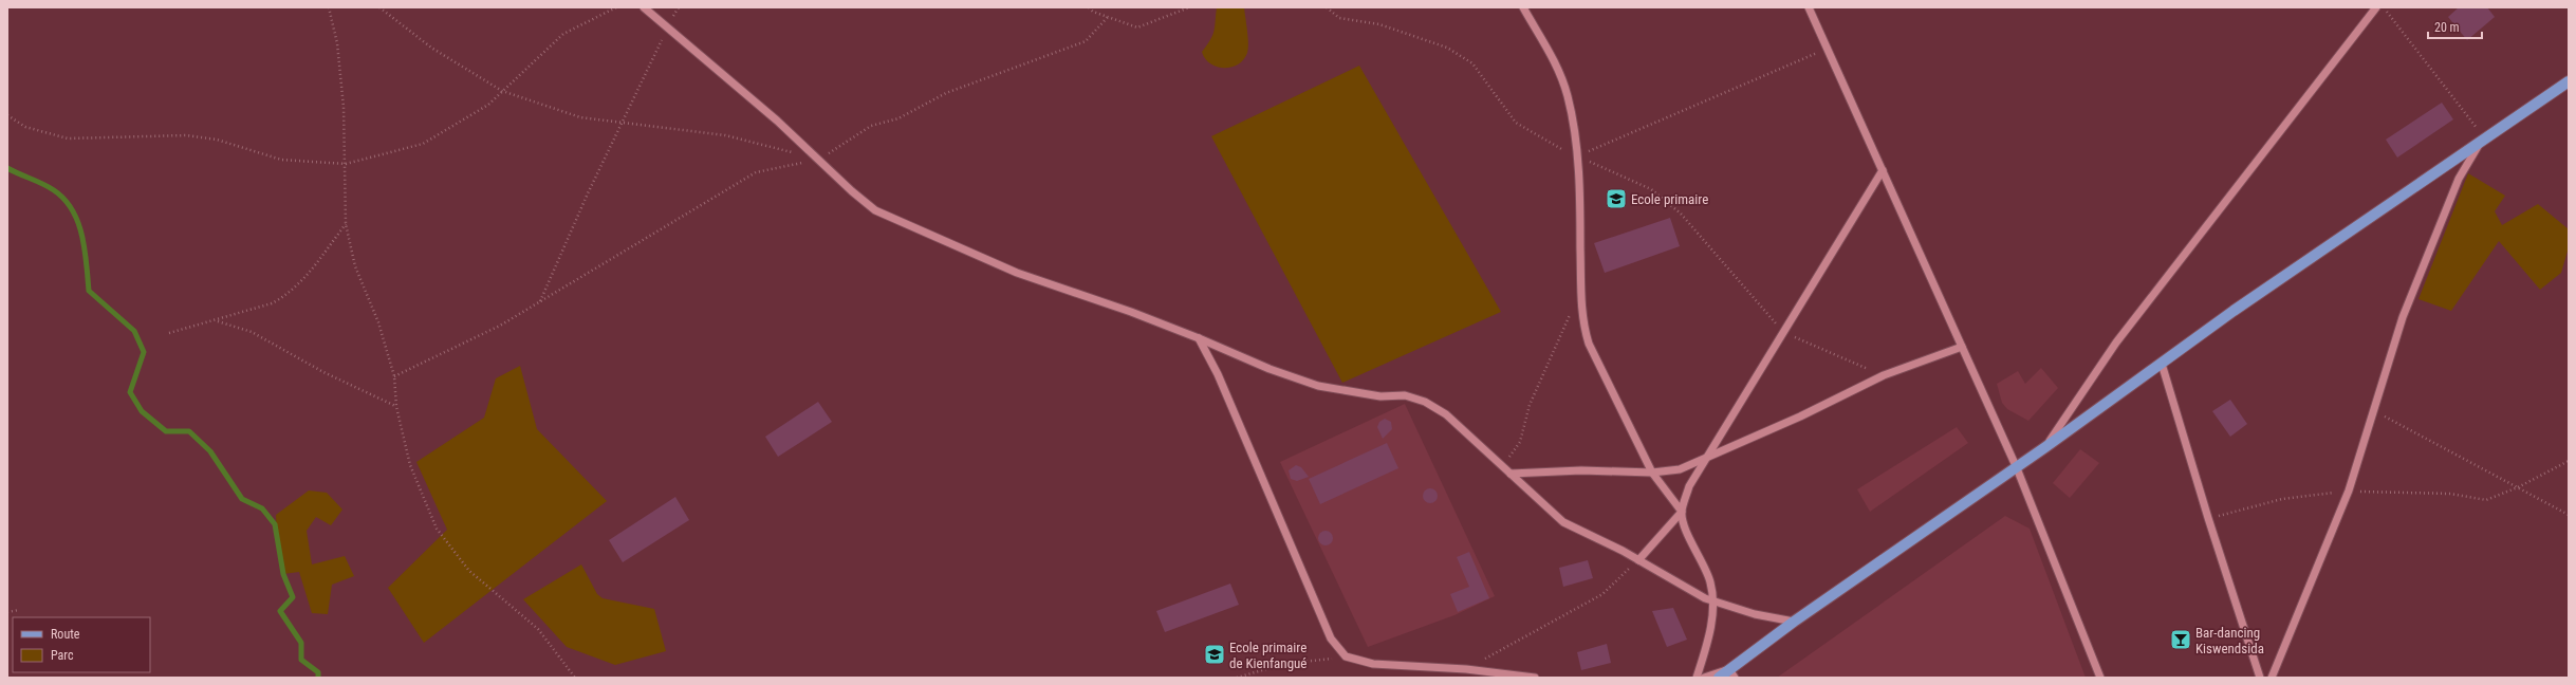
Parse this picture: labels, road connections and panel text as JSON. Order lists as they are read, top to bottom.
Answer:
{
  "places": {
    "school or university": ["Ecole primaire", "Ecole primaire de Kienfangué"],
    "bar": ["Bar-dancing Kiswendsida"]
  },
  "legend": ["Route", "Parc"],
  "scale_bar": "20 m"
}
